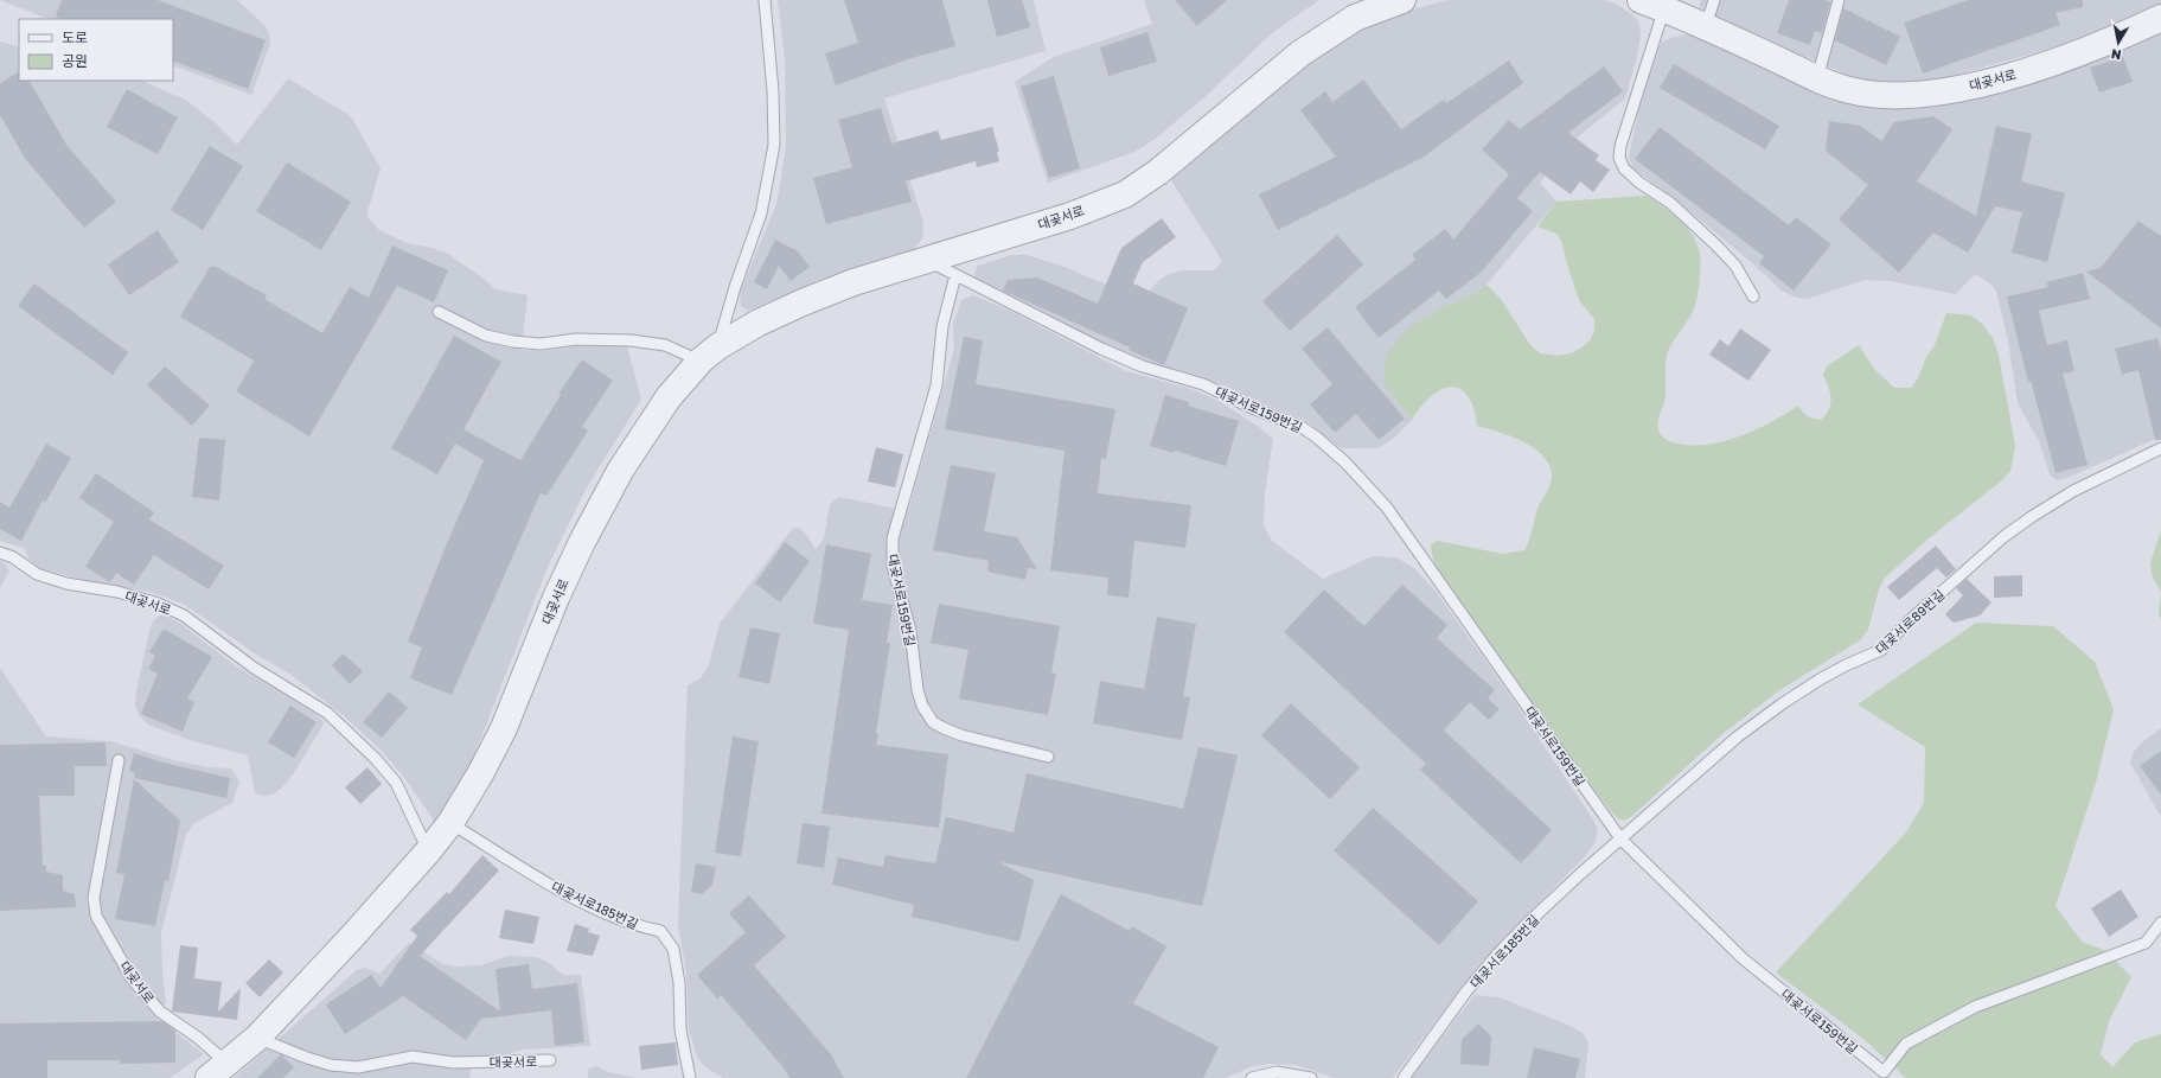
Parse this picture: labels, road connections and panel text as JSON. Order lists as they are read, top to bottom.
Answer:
{
  "streets": {
    "street": ["대곶서로"],
    "lane": ["대곶서로159번길", "대곶서로89번길", "대곶서로185번길"]
  },
  "crossings": [
    ["대곶서로", "대곶서로159번길"],
    ["대곶서로", "대곶서로185번길"],
    ["대곶서로159번길", "대곶서로89번길"],
    ["대곶서로159번길", "대곶서로185번길"],
    ["대곶서로89번길", "대곶서로185번길"]
  ],
  "legend": ["도로", "공원"],
  "north": "bottom"
}
